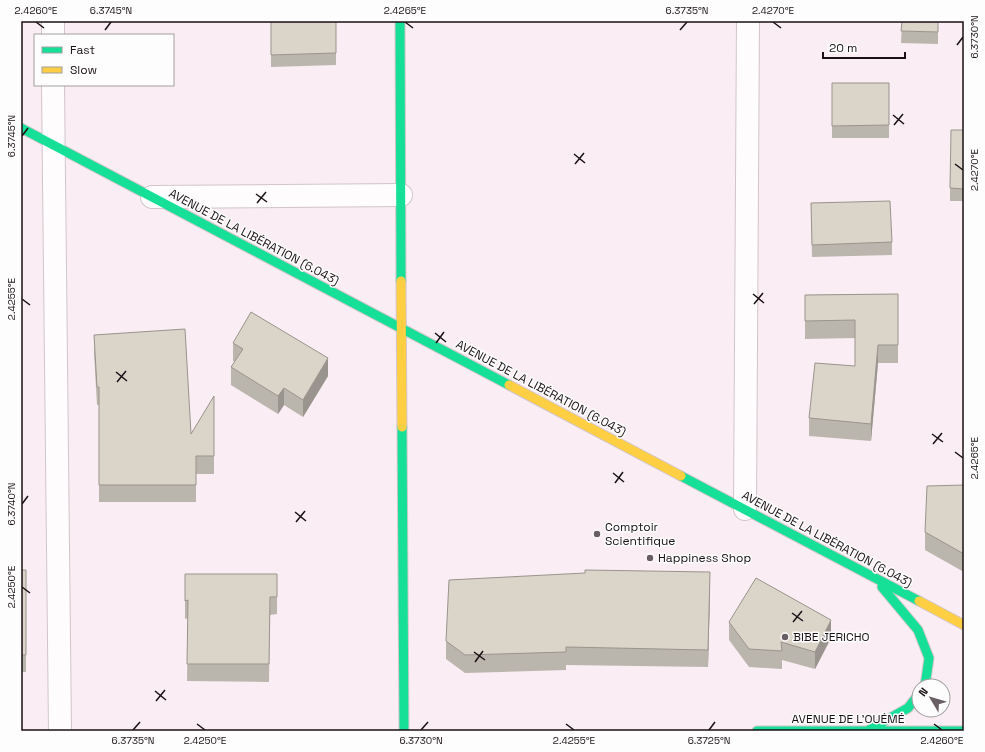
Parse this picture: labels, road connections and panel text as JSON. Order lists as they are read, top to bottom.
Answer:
{
  "streets": {
    "main road": ["AVENUE DE LA LIBÉRATION (6.043)", "AVENUE DE L'OUÉMÉ"]
  },
  "places": ["Comptoir Scientifique", "Happiness Shop", "BIBE JERICHO"],
  "legend": ["Fast", "Slow"],
  "scale_bar": "20 m",
  "north": "top left",
  "coordinates": [
    "2.4260°E",
    "6.3745°N",
    "2.4265°E",
    "6.3735°N",
    "2.4270°E",
    "6.3730°N",
    "2.4255°E",
    "6.3740°N",
    "2.4250°E",
    "6.3725°N"
  ]
}
